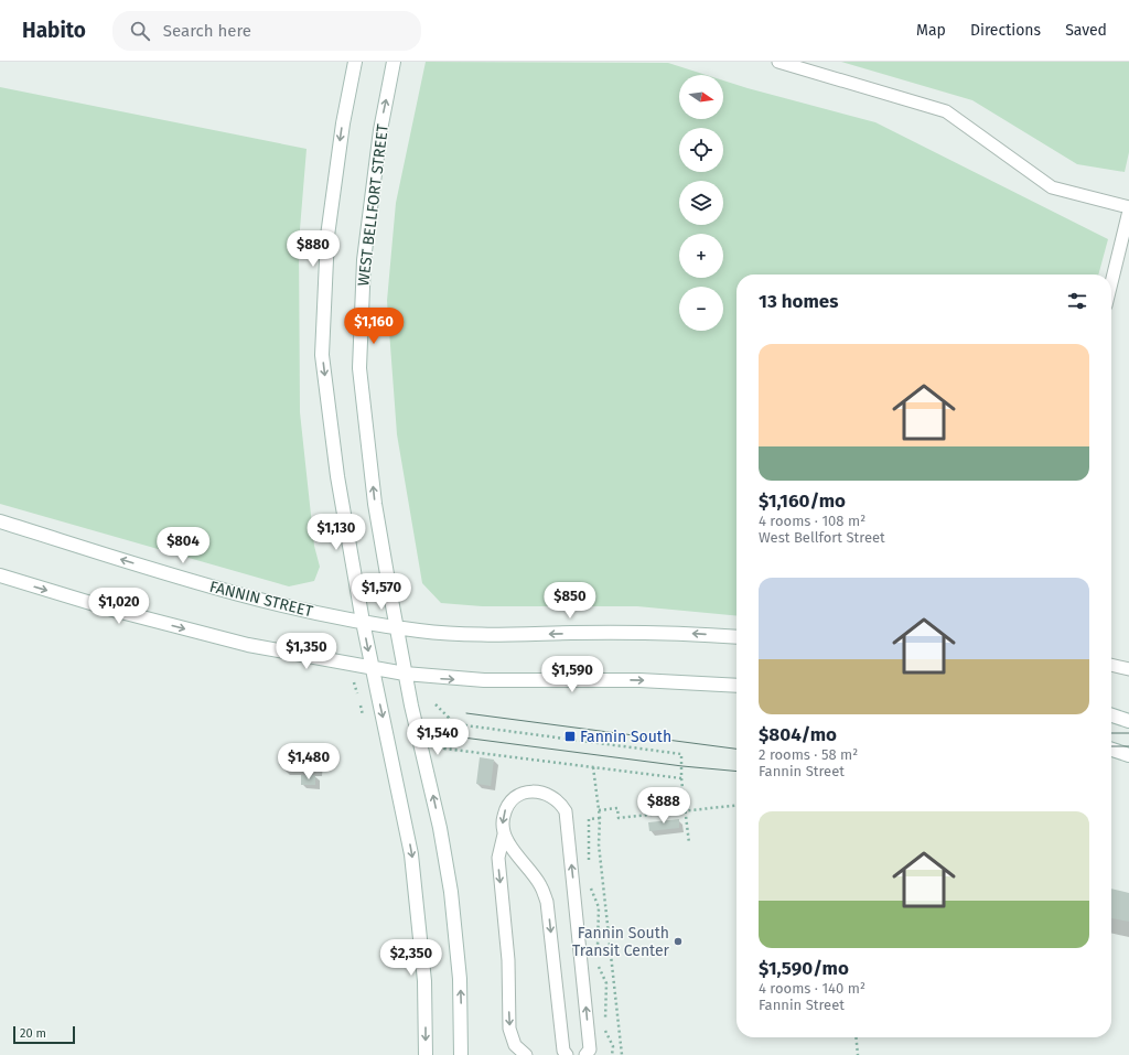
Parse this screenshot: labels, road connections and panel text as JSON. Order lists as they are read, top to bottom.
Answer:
{
  "streets": {
    "main road": ["WEST BELLFORT STREET", "FANNIN STREET"]
  },
  "crossings": [
    ["WEST BELLFORT STREET", "FANNIN STREET"]
  ],
  "places": {
    "transit": ["Fannin South"],
    "other": ["Fannin South Transit Center"]
  },
  "scale_bar": "20 m",
  "north": "right",
  "page": {
    "header": "Habito",
    "search": "Search here",
    "nav": ["Map", "Directions", "Saved"],
    "map_buttons": ["+", "−"],
    "price": [
      "$880",
      "$1,160",
      "$1,130",
      "$804",
      "$1,570",
      "$850",
      "$1,020",
      "$1,350",
      "$1,590",
      "$1,540",
      "$1,480",
      "$888",
      "$2,350"
    ],
    "heading": "13 homes",
    "list": [
      {
        "name": "$1,160/mo",
        "note": "4 rooms · 108 m² · West Bellfort Street"
      },
      {
        "name": "$804/mo",
        "note": "2 rooms · 58 m² · Fannin Street"
      },
      {
        "name": "$1,590/mo",
        "note": "4 rooms · 140 m² · Fannin Street"
      }
    ],
    "scale": "20 m"
  }
}
